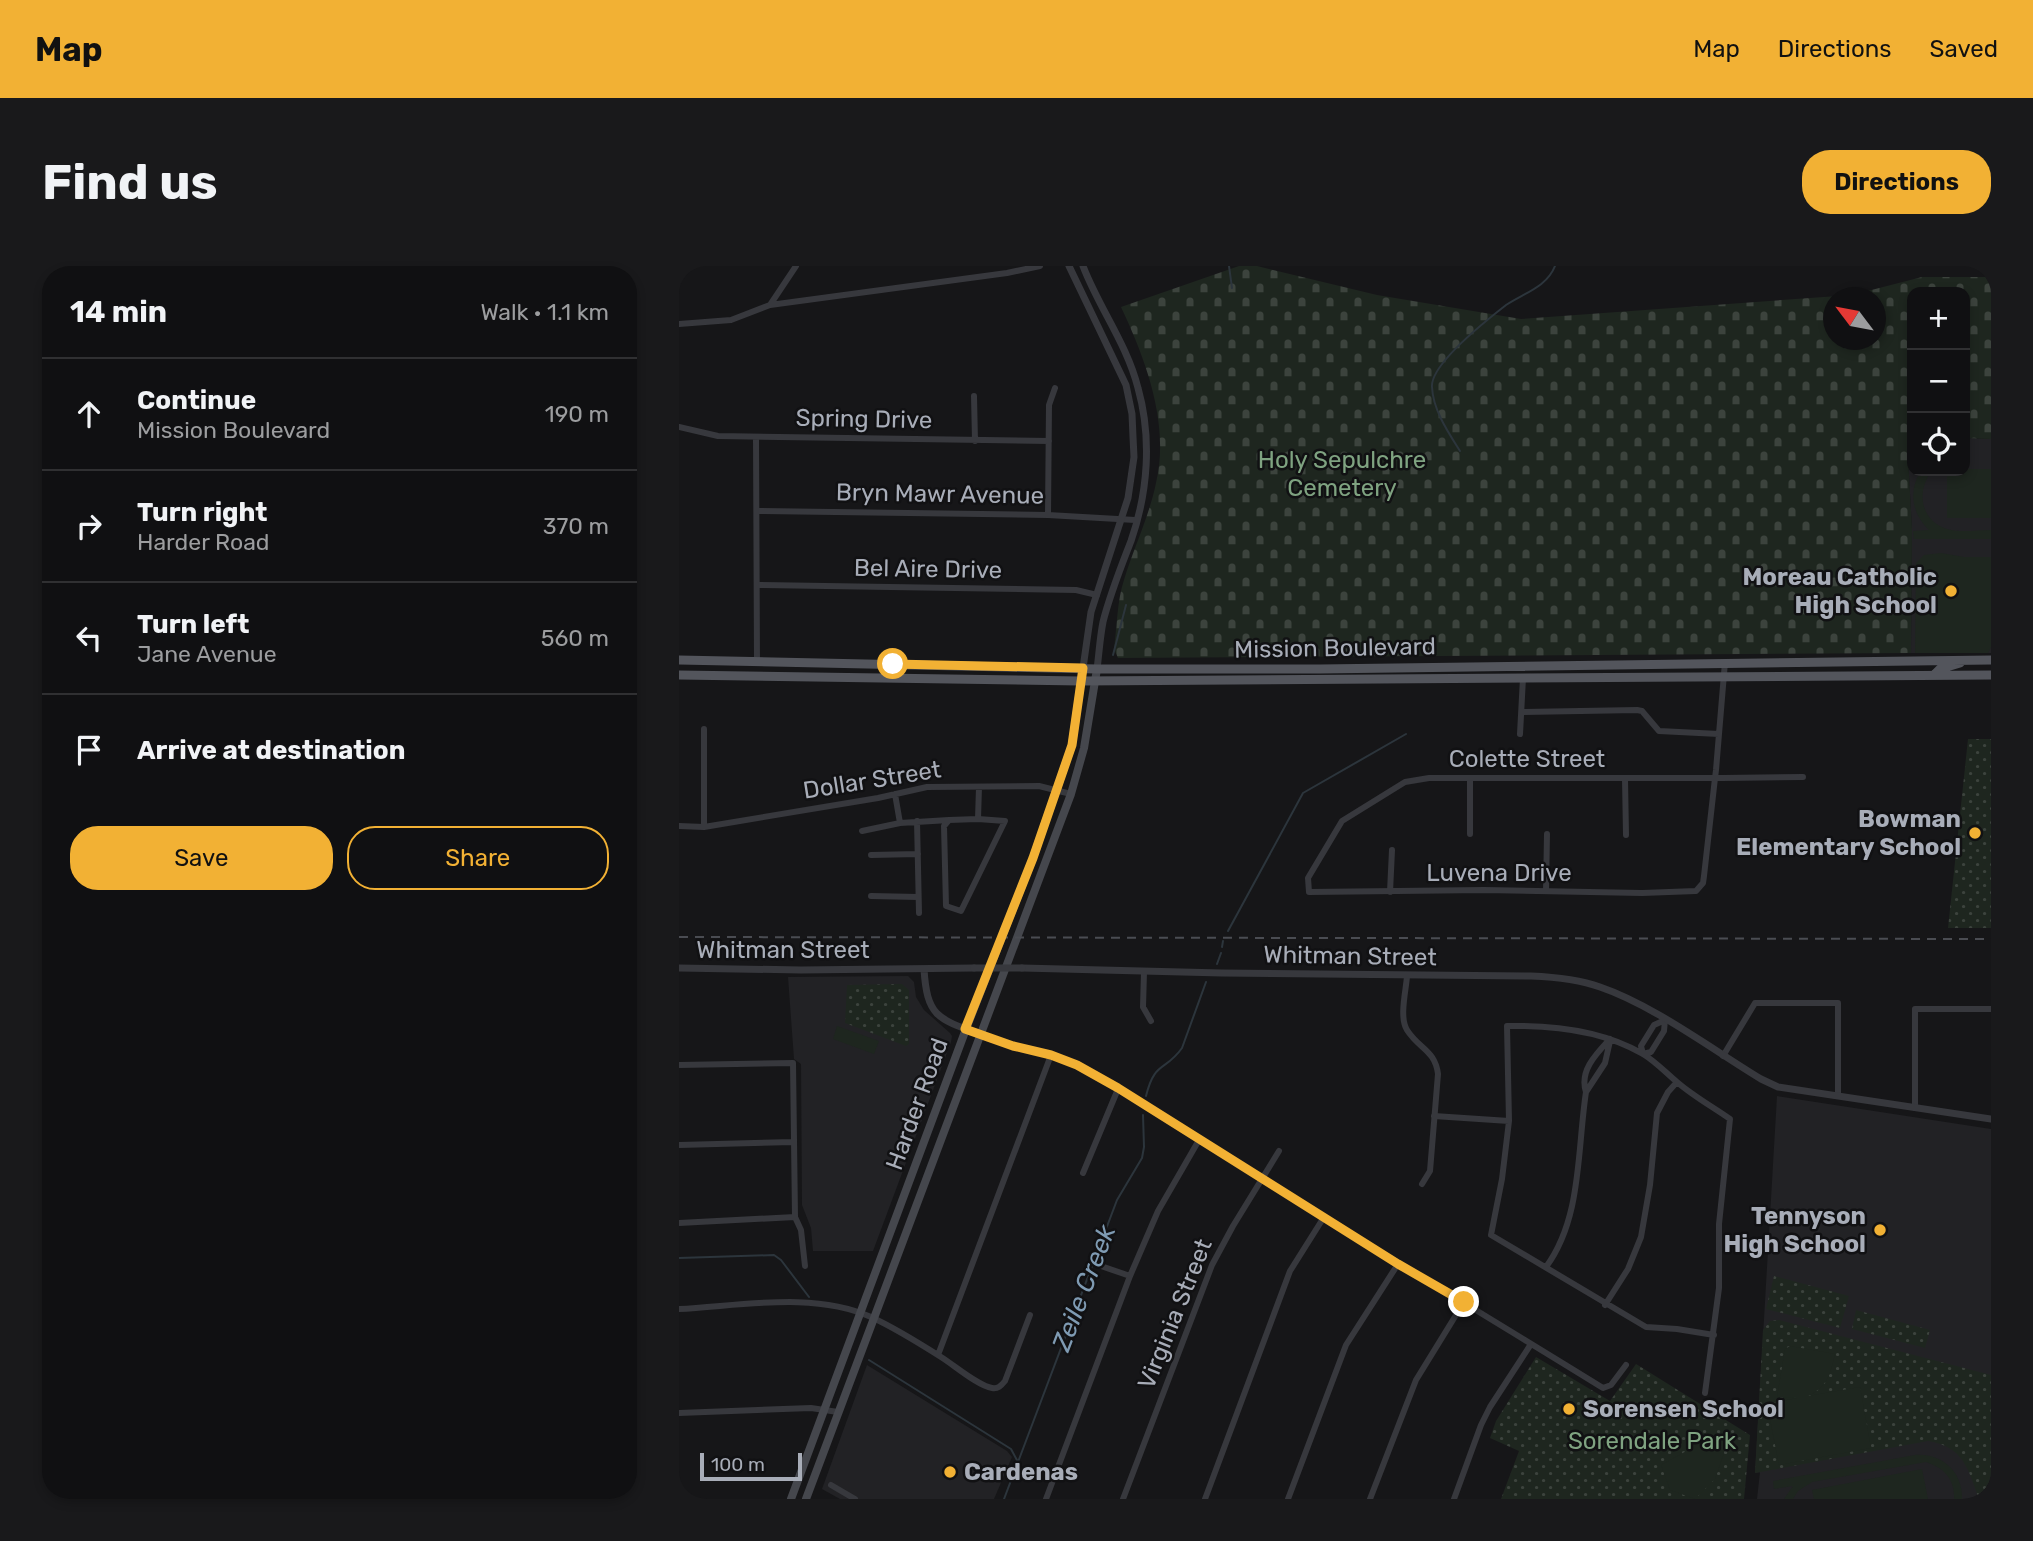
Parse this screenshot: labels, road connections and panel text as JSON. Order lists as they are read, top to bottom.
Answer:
{
  "streets": {
    "main road": ["Mission Boulevard", "Harder Road"],
    "street": [
      "Spring Drive",
      "Bryn Mawr Avenue",
      "Bel Aire Drive",
      "Colette Street",
      "Dollar Street",
      "Luvena Drive",
      "Whitman Street",
      "Virginia Street"
    ]
  },
  "crossings": [
    ["Bryn Mawr Avenue", "Harder Road"],
    ["Bel Aire Drive", "Harder Road"],
    ["Mission Boulevard", "Harder Road"],
    ["Colette Street", "Luvena Drive"],
    ["Dollar Street", "Harder Road"]
  ],
  "water": ["Zeile Creek"],
  "parks": ["Holy Sepulchre Cemetery", "Sorendale Park"],
  "places": [
    "Moreau Catholic High School",
    "Bowman Elementary School",
    "Tennyson High School",
    "Sorensen School",
    "Cardenas"
  ],
  "scale_bar": "100 m",
  "north": "top left",
  "page": {
    "header": "Map",
    "nav": ["Map", "Directions", "Saved"],
    "buttons": [
      "Directions",
      ["Save", "Share"]
    ],
    "title": "Find us",
    "heading": ["14 min", "Walk · 1.1 km"],
    "map_buttons": ["+", "−"],
    "list": [
      ["Continue", "Mission Boulevard", "190 m"],
      ["Turn right", "Harder Road", "370 m"],
      ["Turn left", "Jane Avenue", "560 m"],
      "Arrive at destination"
    ],
    "scale": "100 m"
  }
}
